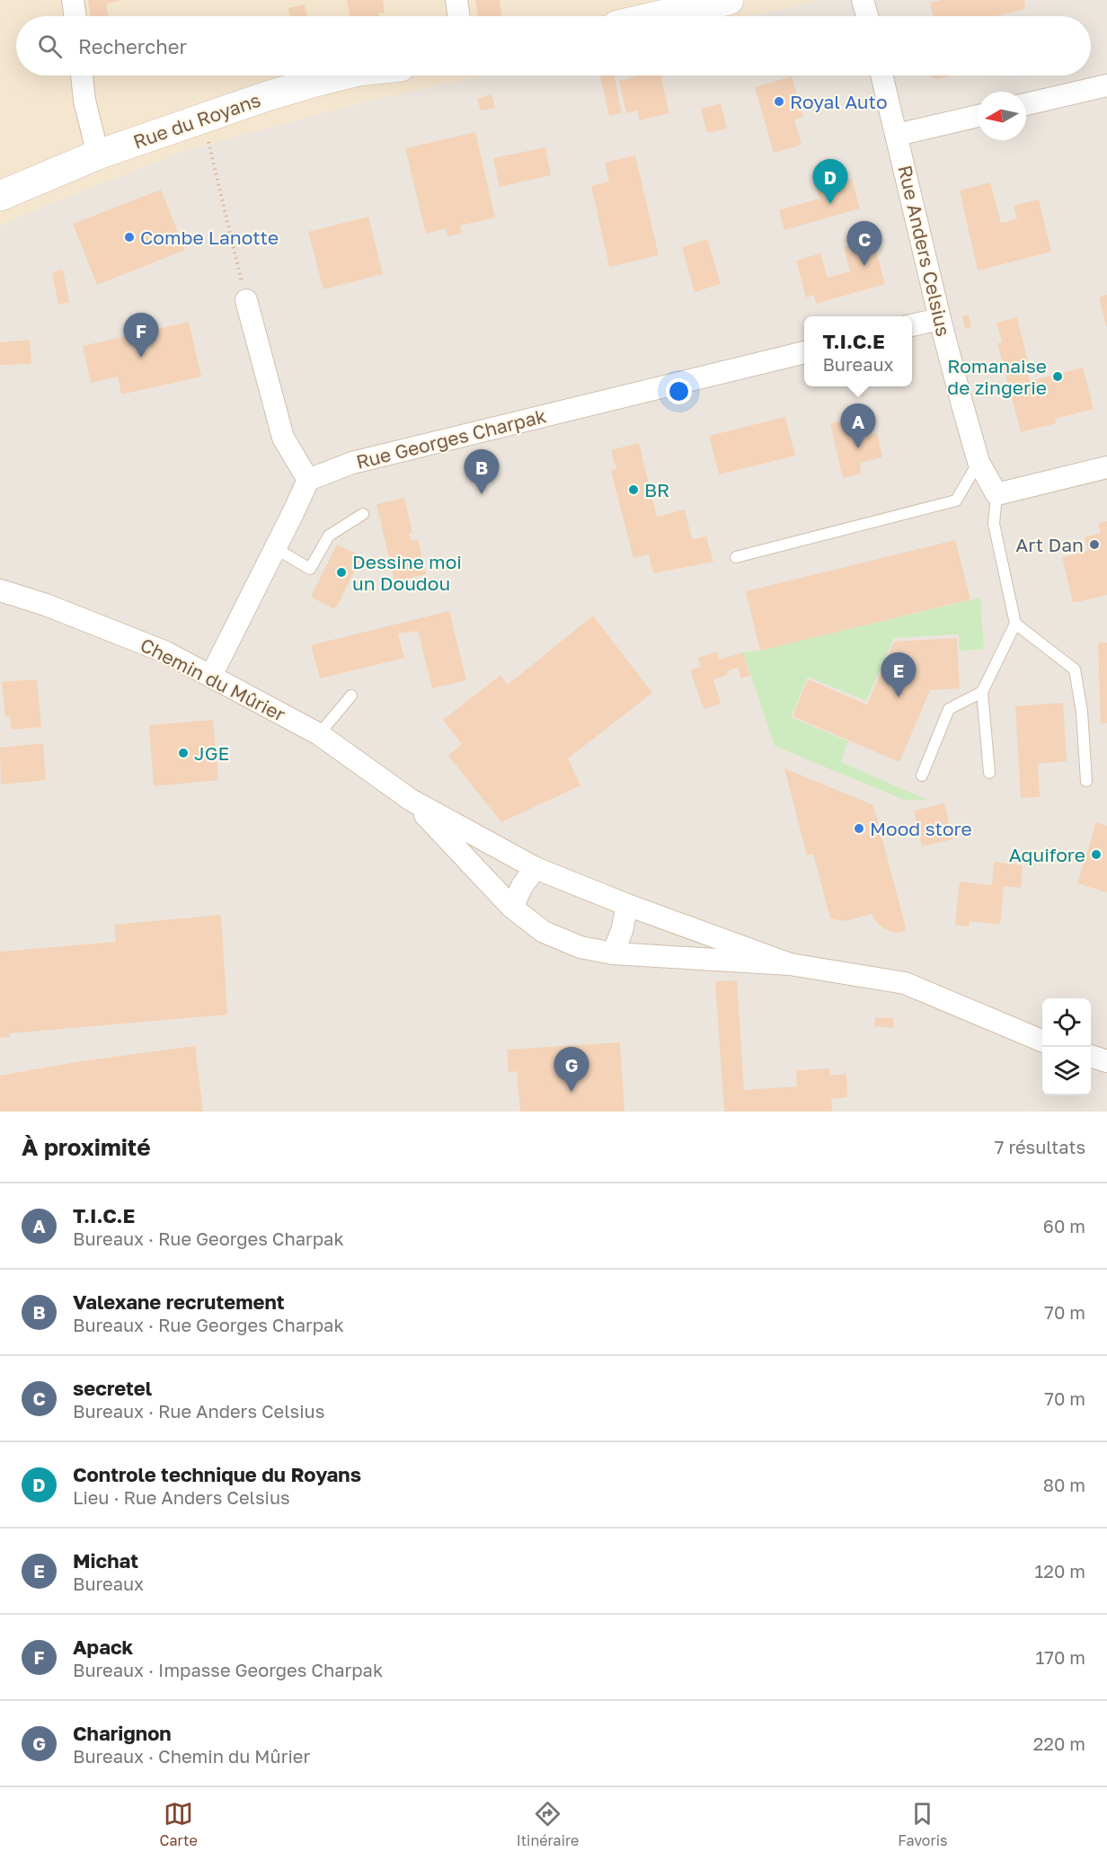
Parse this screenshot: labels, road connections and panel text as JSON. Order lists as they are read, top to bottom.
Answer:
{
  "streets": {
    "street": [
      "Rue du Royans",
      "Rue Anders Celsius",
      "Rue Georges Charpak",
      "Chemin du Mûrier"
    ]
  },
  "places": [
    "Royal Auto",
    "Combe Lanotte",
    "Romanaise de zingerie",
    "BR",
    "Art Dan",
    "Dessine moi un Doudou",
    "JGE",
    "Mood store",
    "Aquifore"
  ],
  "north": "left",
  "page": {
    "search": "Rechercher",
    "pins": [
      "D",
      "C",
      "F",
      "A",
      "B",
      "E",
      "G"
    ],
    "popup": ["T.I.C.E", "Bureaux"],
    "heading": ["À proximité", "7 résultats"],
    "list": [
      {
        "mark": "A",
        "name": "T.I.C.E",
        "note": "Bureaux · Rue Georges Charpak",
        "value": "60 m"
      },
      {
        "mark": "B",
        "name": "Valexane recrutement",
        "note": "Bureaux · Rue Georges Charpak",
        "value": "70 m"
      },
      {
        "mark": "C",
        "name": "secretel",
        "note": "Bureaux · Rue Anders Celsius",
        "value": "70 m"
      },
      {
        "mark": "D",
        "name": "Controle technique du Royans",
        "note": "Lieu · Rue Anders Celsius",
        "value": "80 m"
      },
      {
        "mark": "E",
        "name": "Michat",
        "note": "Bureaux",
        "value": "120 m"
      },
      {
        "mark": "F",
        "name": "Apack",
        "note": "Bureaux · Impasse Georges Charpak",
        "value": "170 m"
      },
      {
        "mark": "G",
        "name": "Charignon",
        "note": "Bureaux · Chemin du Mûrier",
        "value": "220 m"
      }
    ],
    "nav": ["Carte", "Itinéraire", "Favoris"]
  }
}
